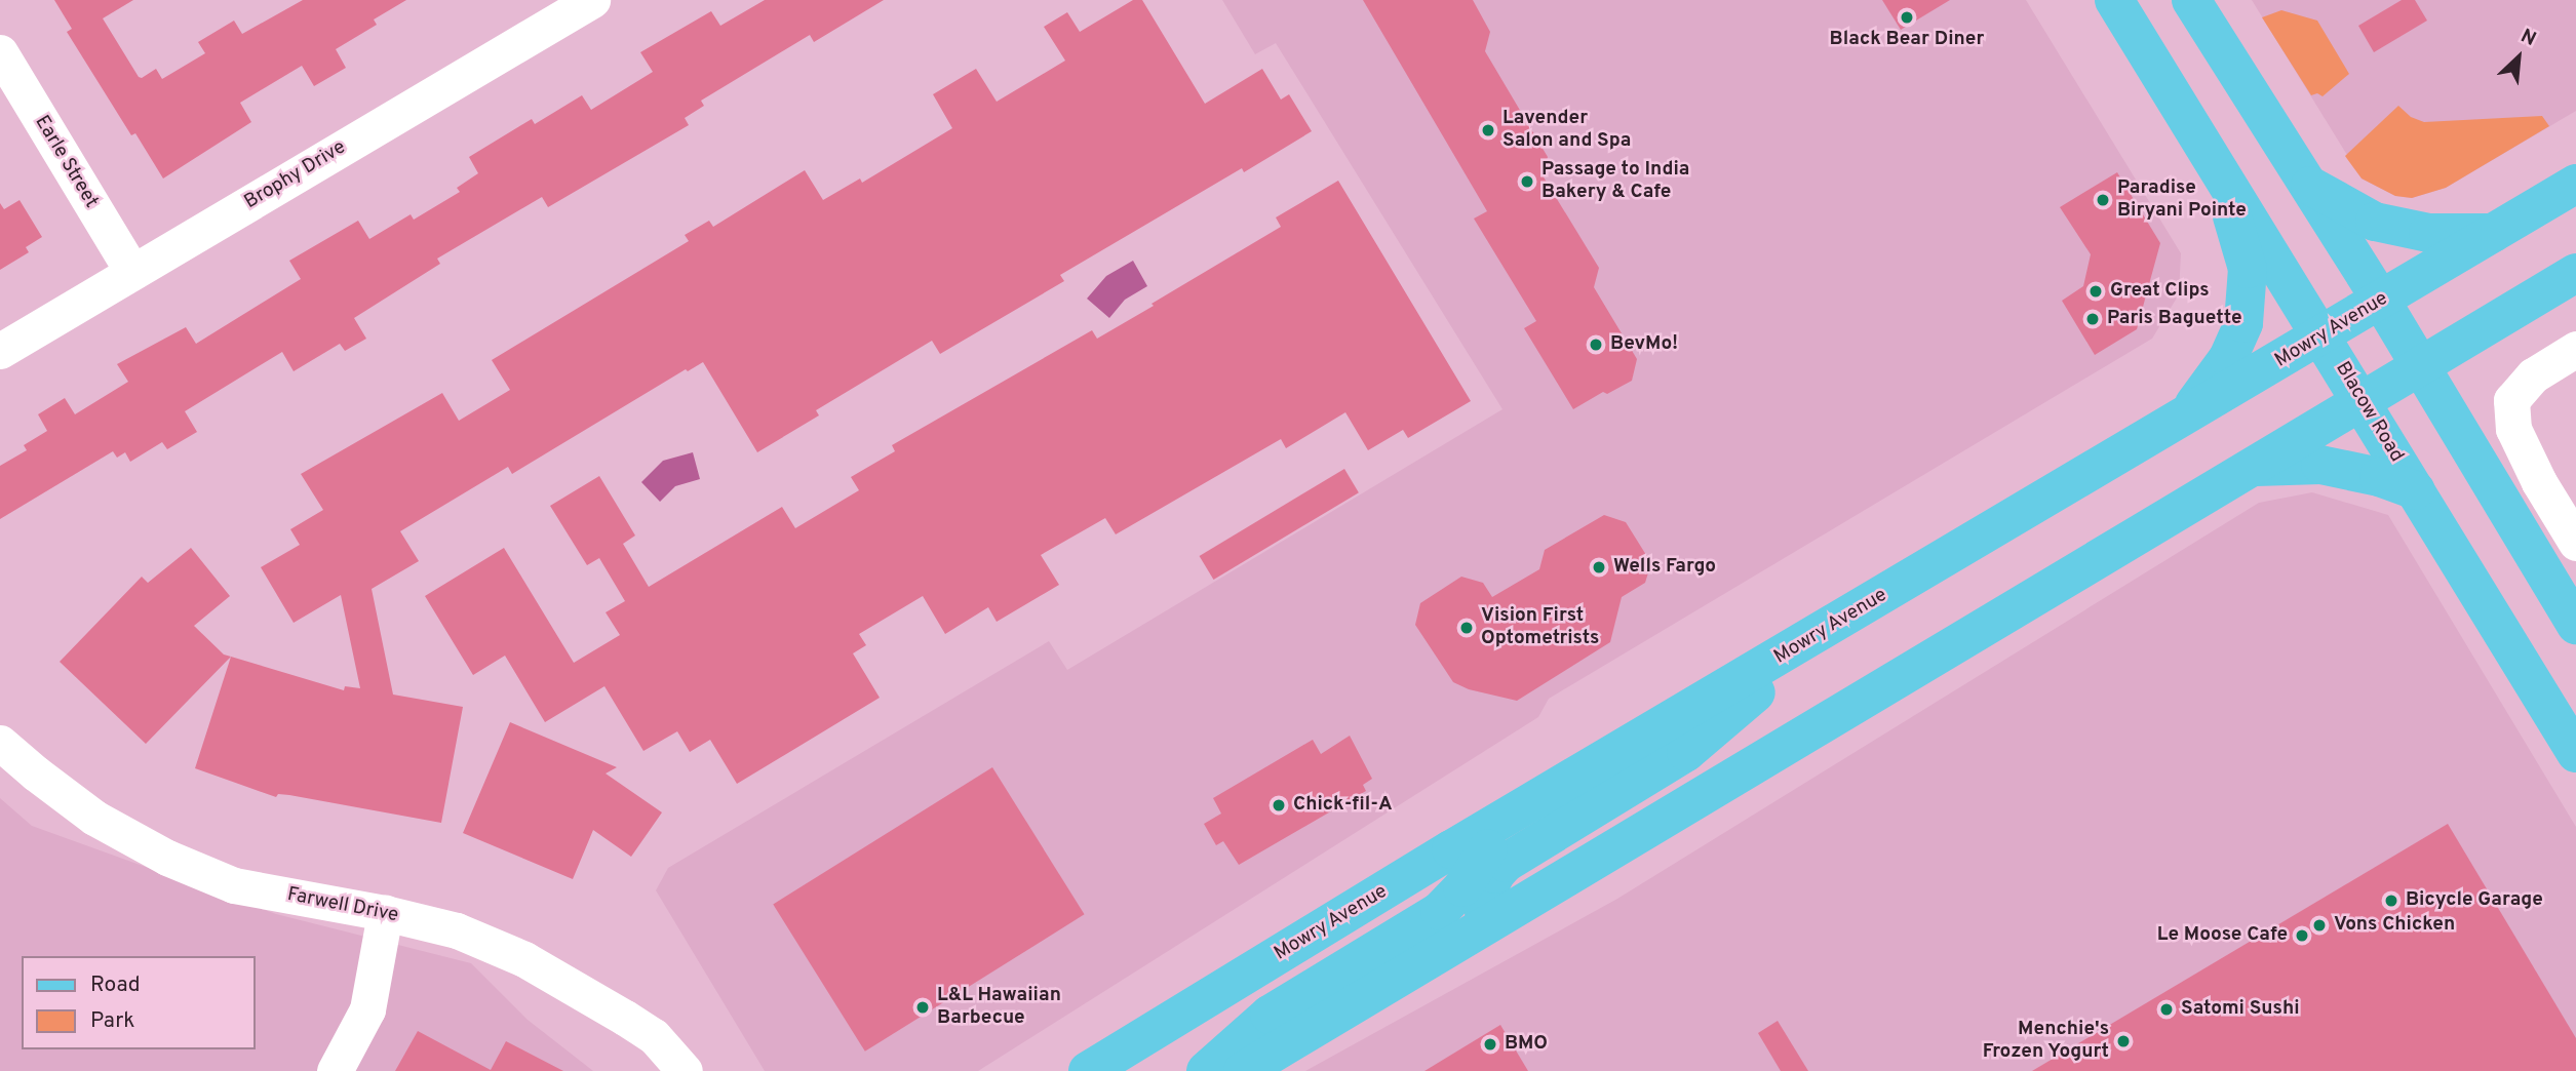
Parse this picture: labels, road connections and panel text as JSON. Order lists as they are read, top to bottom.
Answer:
{
  "streets": {
    "main road": ["Mowry Avenue", "Blacow Road"],
    "street": ["Earle Street", "Brophy Drive", "Farwell Drive"]
  },
  "crossings": [
    ["Earle Street", "Brophy Drive"],
    ["Mowry Avenue", "Blacow Road"]
  ],
  "places": [
    "Black Bear Diner",
    "Lavender Salon and Spa",
    "Passage to India Bakery & Cafe",
    "Paradise Biryani Pointe",
    "Great Clips",
    "Paris Baguette",
    "BevMo!",
    "Wells Fargo",
    "Vision First Optometrists",
    "Chick-fil-A",
    "Bicycle Garage",
    "Vons Chicken",
    "Le Moose Cafe",
    "L&L Hawaiian Barbecue",
    "Satomi Sushi",
    "Menchie's Frozen Yogurt",
    "BMO"
  ],
  "legend": ["Road", "Park"],
  "north": "top right"
}
